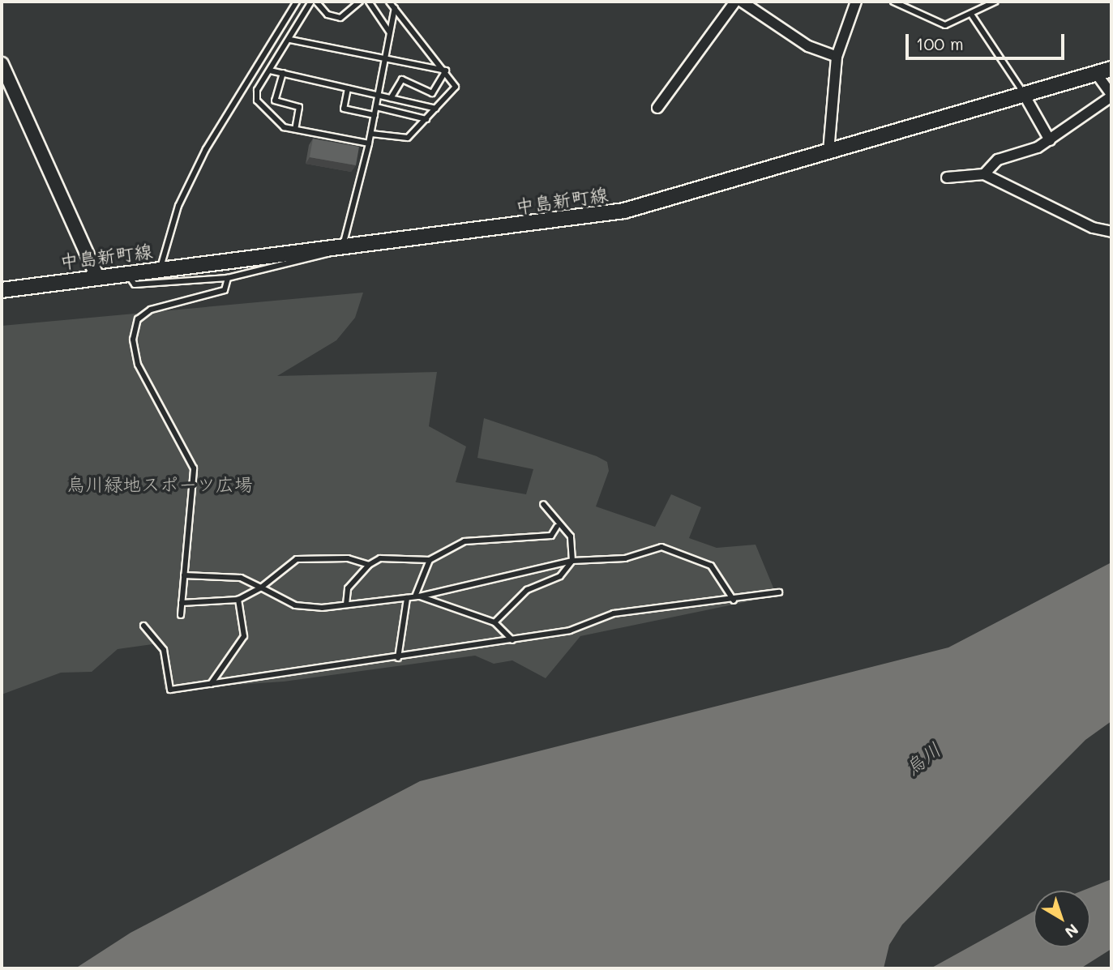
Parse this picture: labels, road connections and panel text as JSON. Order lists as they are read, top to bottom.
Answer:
{
  "streets": {
    "main road": ["中島新町線"]
  },
  "water": ["烏川"],
  "parks": ["烏川緑地スポーツ広場"],
  "scale_bar": "100 m",
  "north": "bottom right"
}
